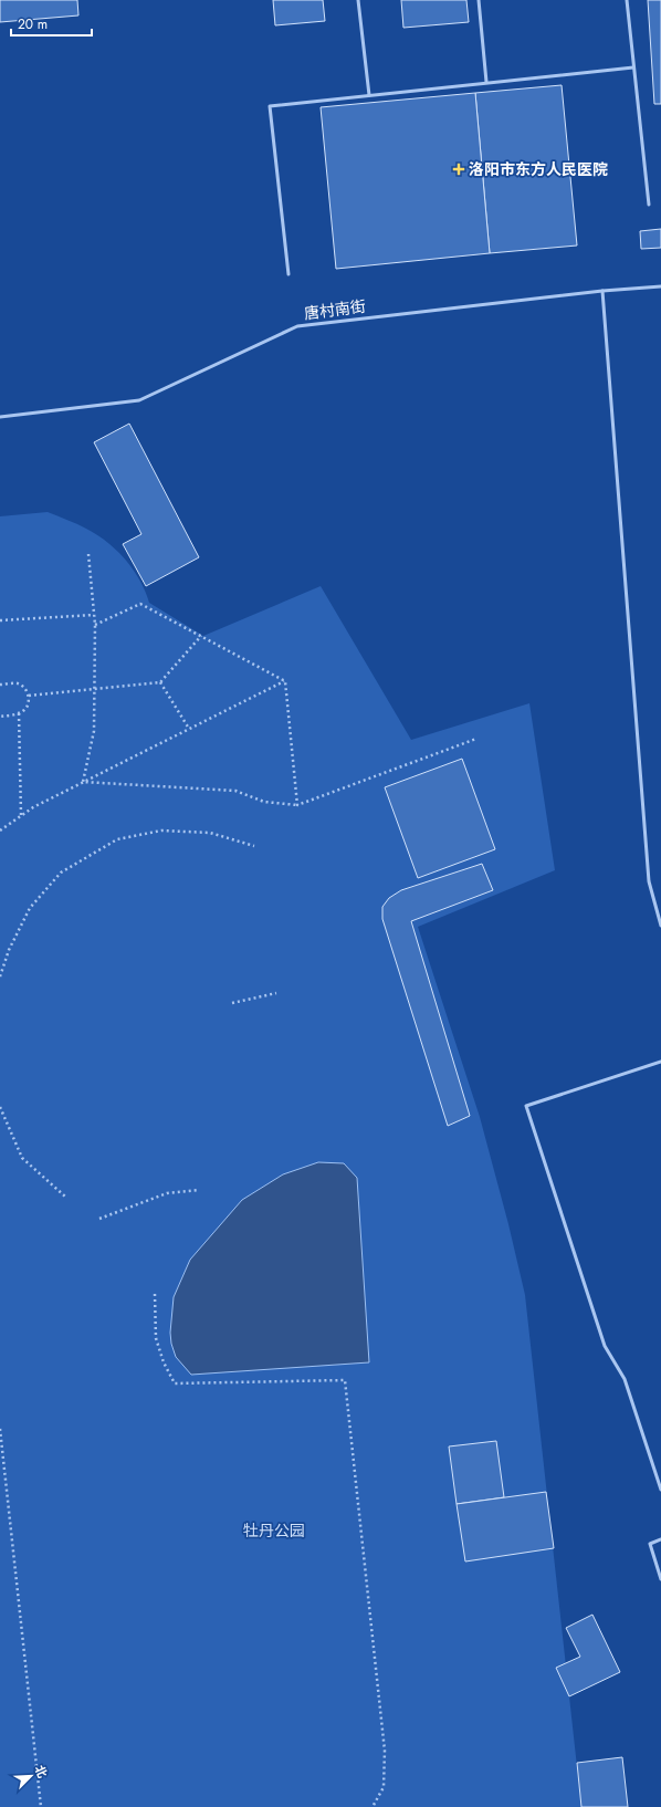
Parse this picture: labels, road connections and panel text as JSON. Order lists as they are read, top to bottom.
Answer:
{
  "streets": {
    "lane": ["唐村南街"]
  },
  "parks": ["牡丹公园"],
  "places": {
    "health": ["洛阳市东方人民医院"]
  },
  "scale_bar": "20 m",
  "north": "top right"
}
